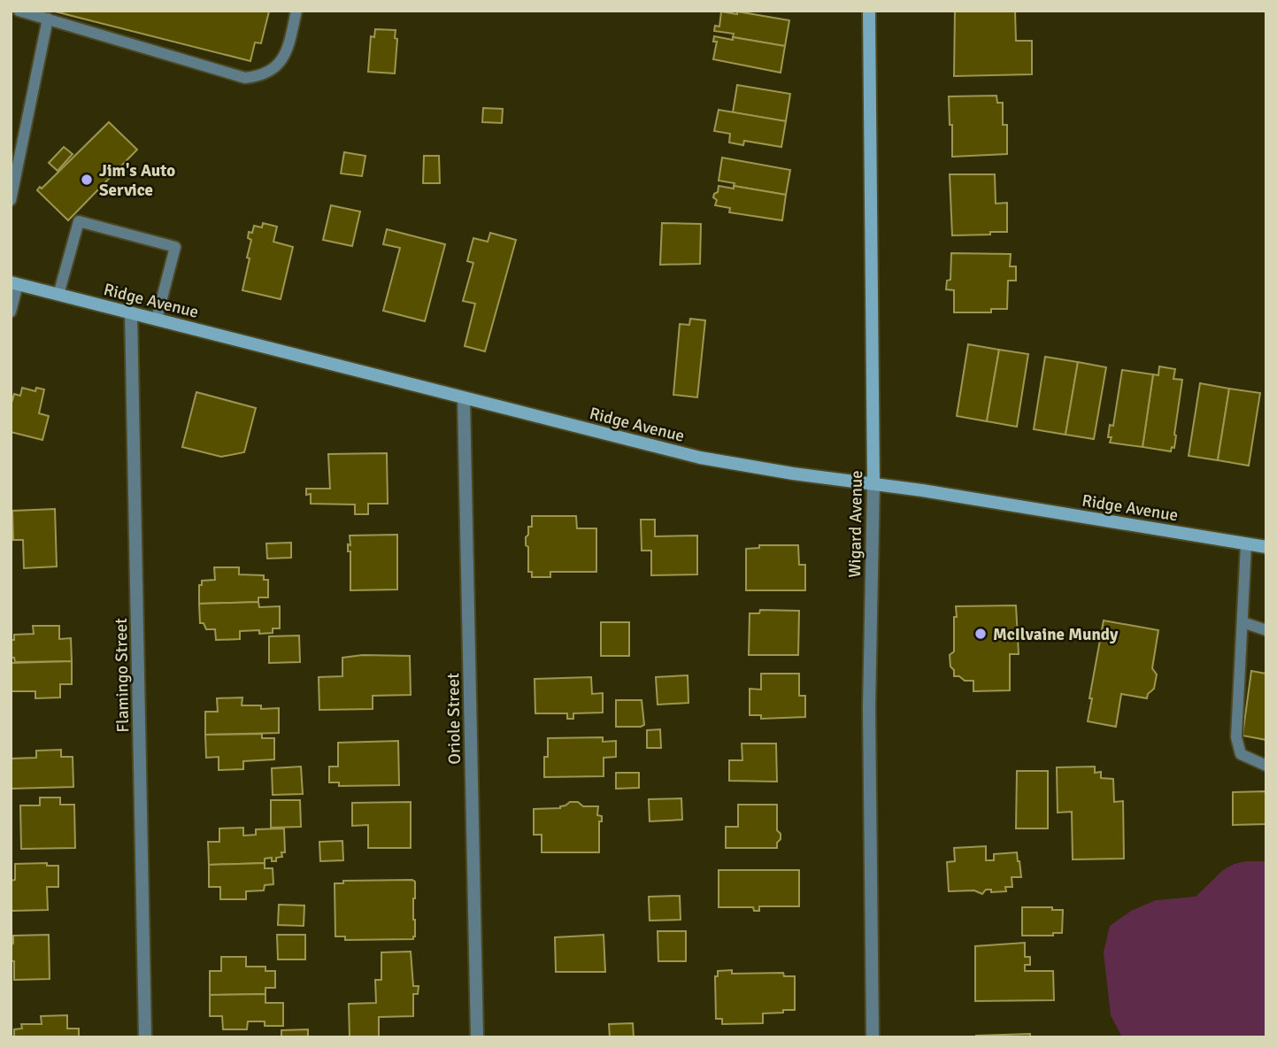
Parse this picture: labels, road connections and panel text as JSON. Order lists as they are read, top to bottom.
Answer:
{
  "streets": {
    "main road": ["Ridge Avenue", "Wigard Avenue"],
    "street": ["Flamingo Street", "Oriole Street"]
  },
  "crossings": [
    ["Ridge Avenue", "Wigard Avenue"],
    ["Ridge Avenue", "Flamingo Street"],
    ["Ridge Avenue", "Oriole Street"]
  ],
  "places": ["Jim's Auto Service", "McIlvaine Mundy"]
}
